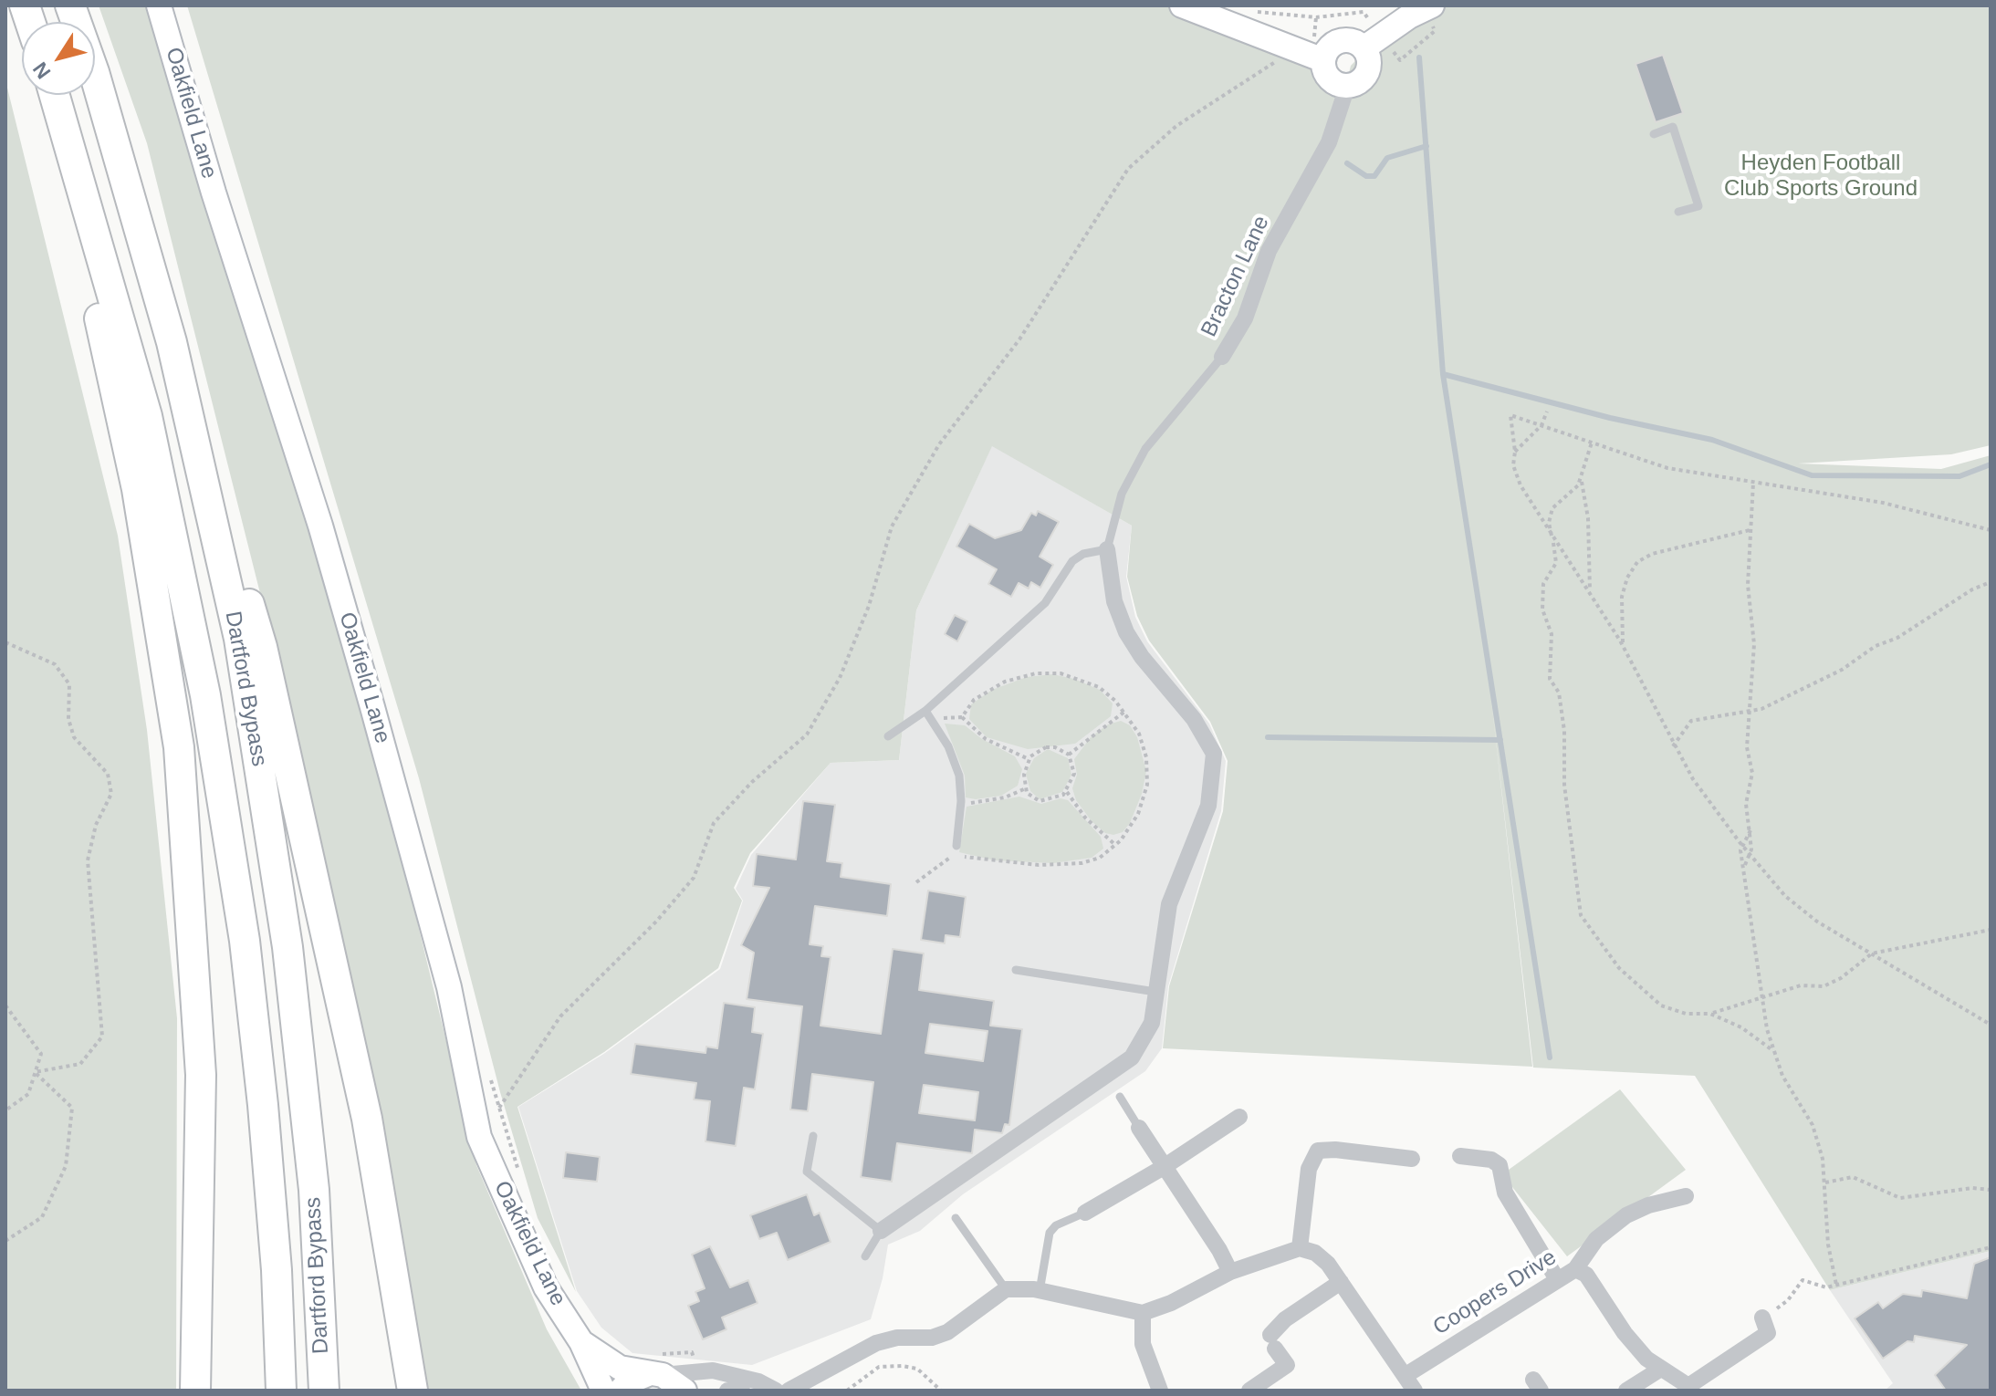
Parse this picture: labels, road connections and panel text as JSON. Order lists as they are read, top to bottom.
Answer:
{
  "streets": {
    "highway": ["Dartford Bypass"],
    "street": ["Oakfield Lane", "Bracton Lane", "Coopers Drive"]
  },
  "parks": ["Heyden Football Club Sports Ground"],
  "north": "bottom left"
}
